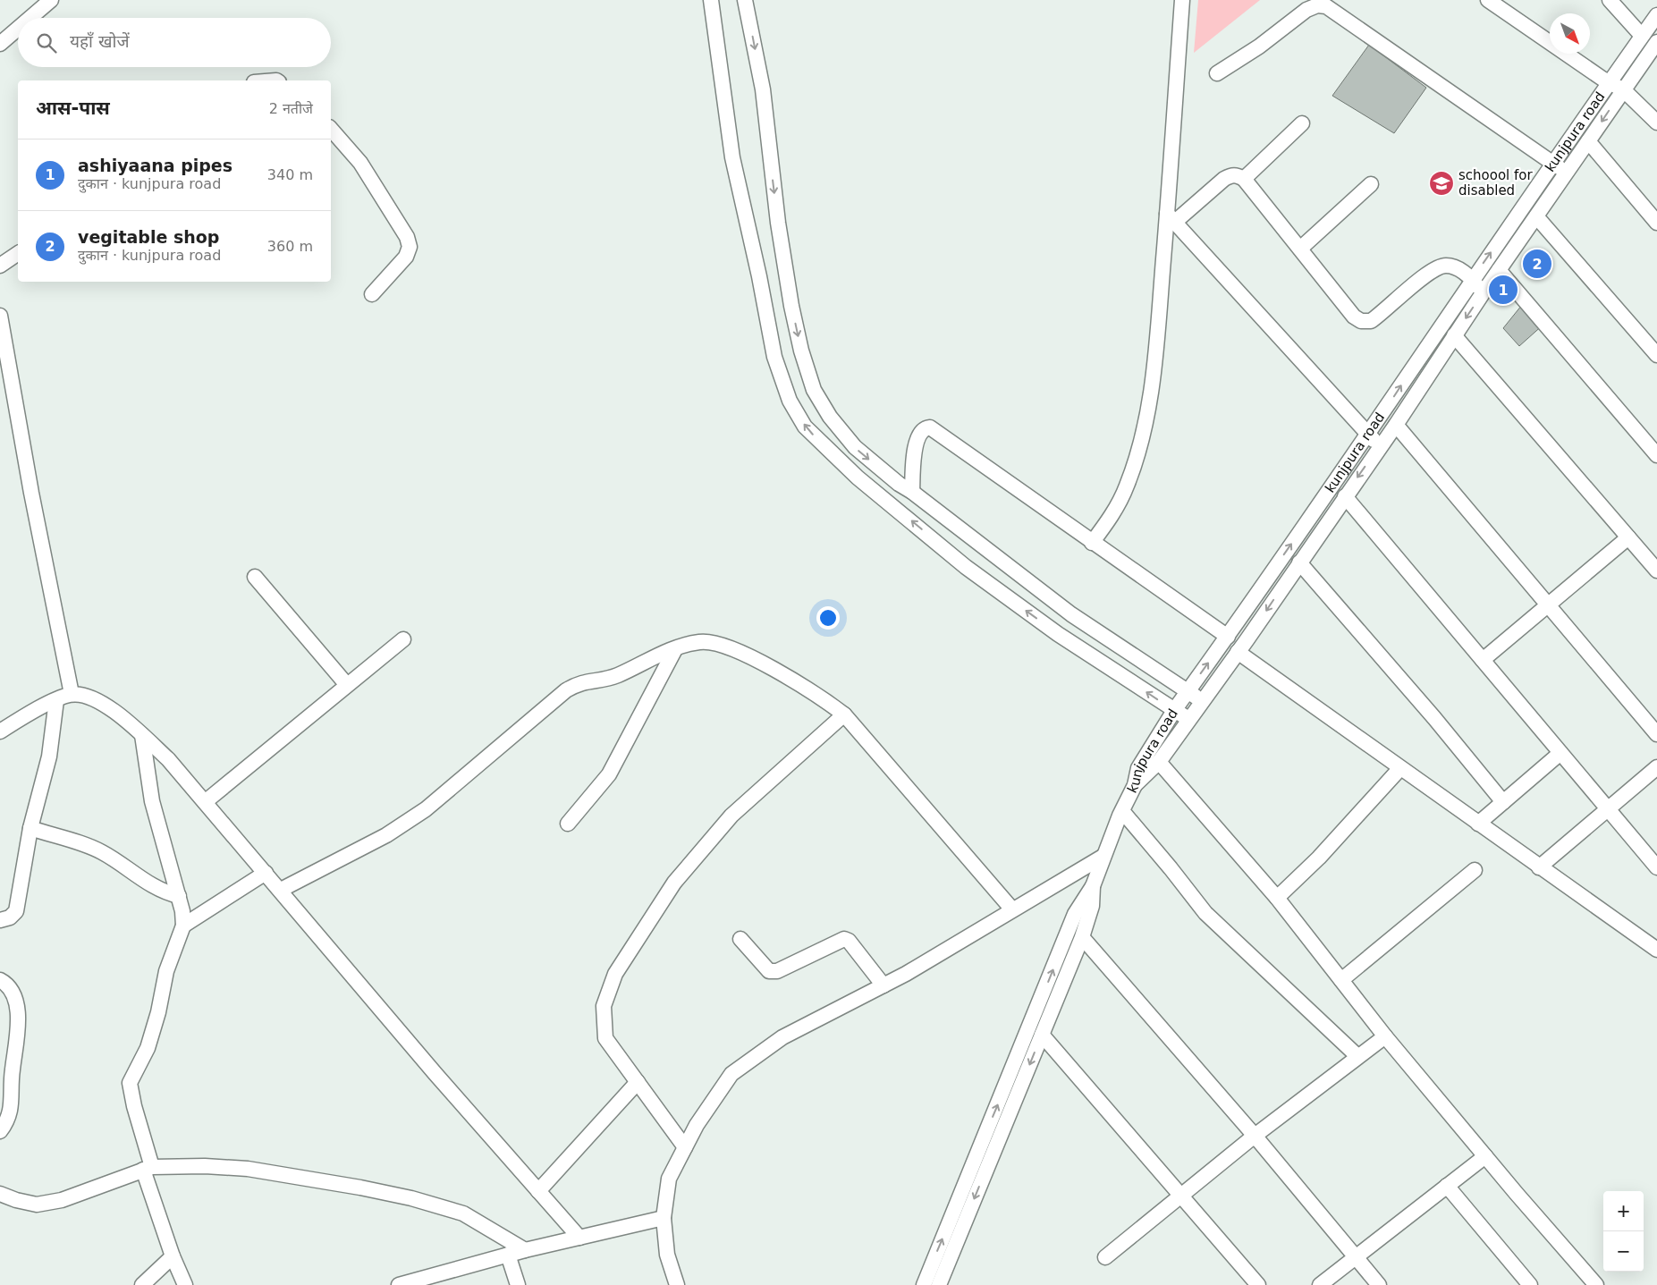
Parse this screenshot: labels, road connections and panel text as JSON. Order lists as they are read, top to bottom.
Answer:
{
  "streets": {
    "street": ["kunjpura road"]
  },
  "places": {
    "school or university": ["schoool for disabled"]
  },
  "north": "bottom right",
  "page": {
    "search": "यहाँ खोजें",
    "heading": ["आस-पास", "2 नतीजे"],
    "list": [
      {
        "mark": "1",
        "name": "ashiyaana pipes",
        "note": "दुकान · kunjpura road",
        "value": "340 m"
      },
      {
        "mark": "2",
        "name": "vegitable shop",
        "note": "दुकान · kunjpura road",
        "value": "360 m"
      }
    ],
    "pins": ["2", "1"],
    "map_buttons": ["+", "−"]
  }
}
